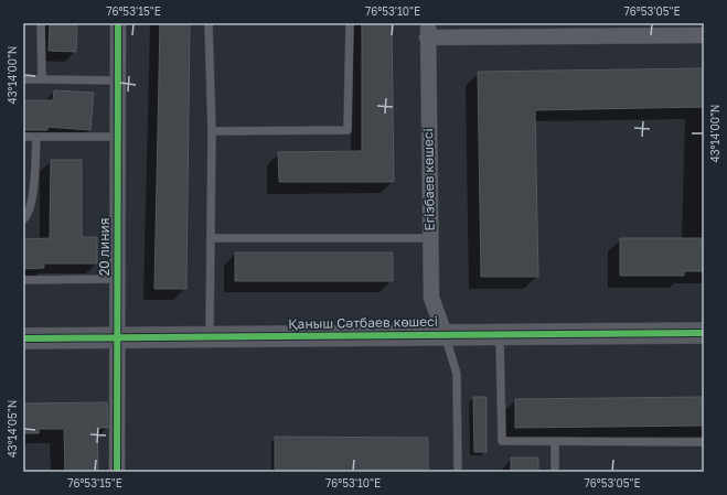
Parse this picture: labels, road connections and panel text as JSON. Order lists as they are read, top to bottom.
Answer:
{
  "streets": {
    "main road": ["Қаныш Сәтбаев көшесі"],
    "street": ["Егізбаев көшесі", "20 линия"]
  },
  "crossings": [
    ["Егізбаев көшесі", "Қаныш Сәтбаев көшесі"],
    ["20 линия", "Қаныш Сәтбаев көшесі"]
  ],
  "coordinates": [
    "76°53'15\"E",
    "76°53'10\"E",
    "76°53'05\"E",
    "43°14'00\"N",
    "43°14'05\"N"
  ]
}
